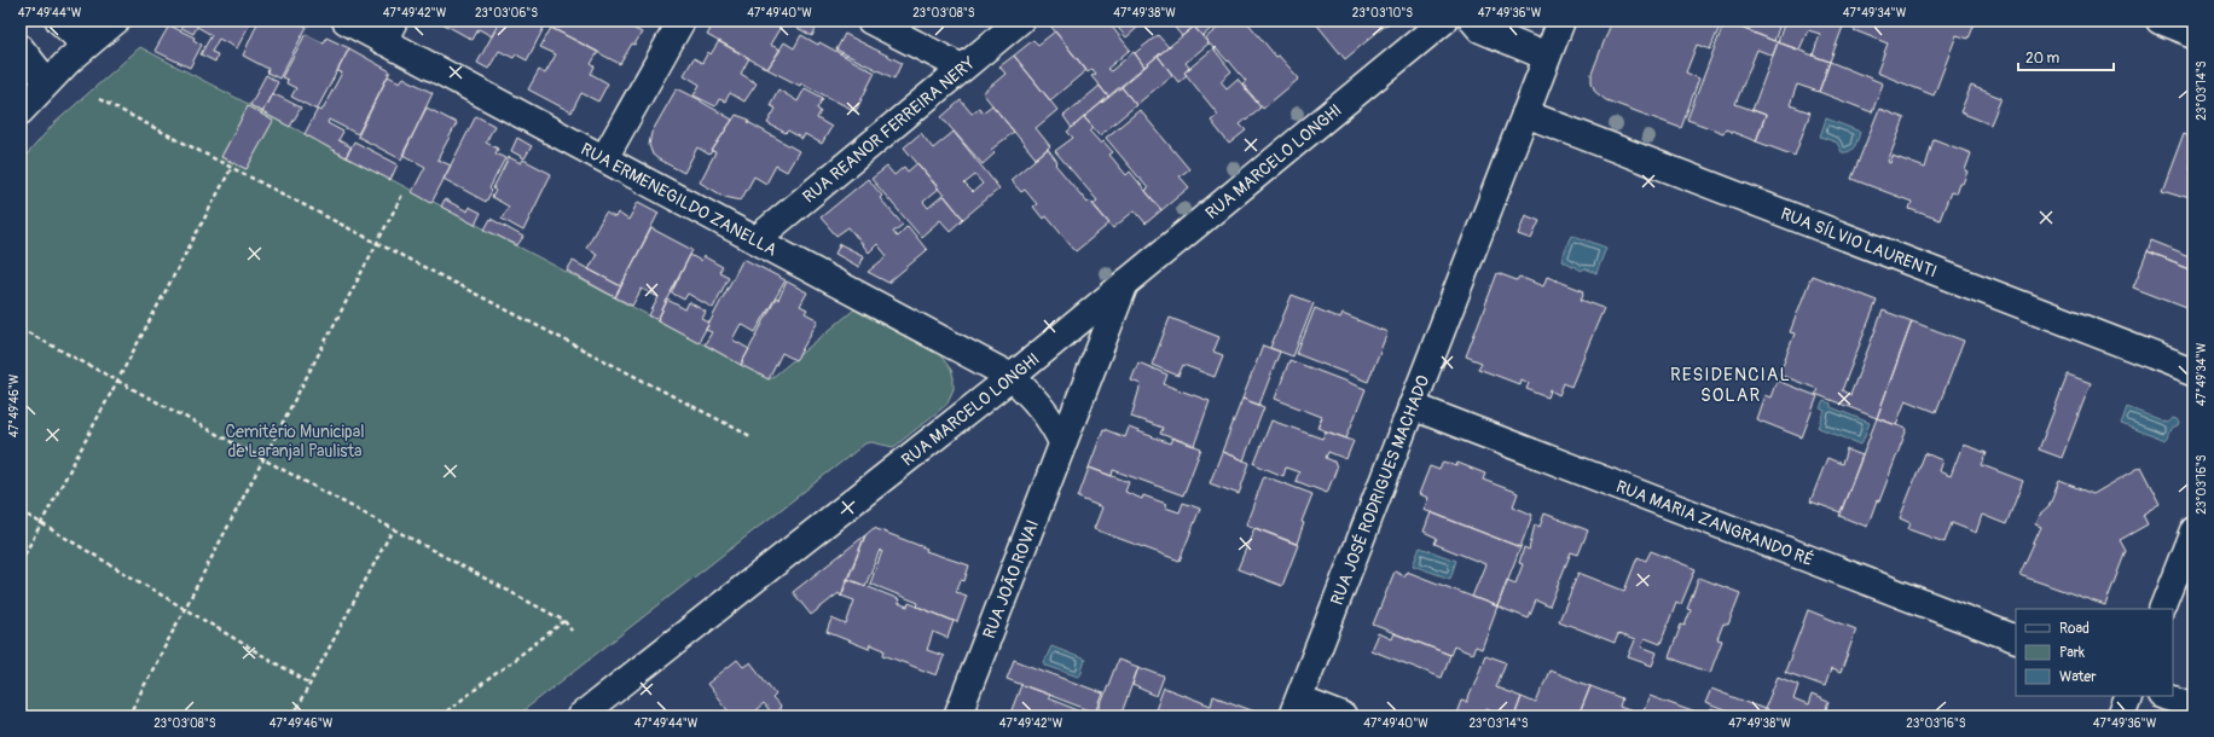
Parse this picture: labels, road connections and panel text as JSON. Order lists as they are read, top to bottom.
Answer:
{
  "streets": {
    "street": [
      "RUA REANOR FERREIRA NERY",
      "RUA MARCELO LONGHI",
      "RUA ERMENEGILDO ZANELLA",
      "RUA SÍLVIO LAURENTI",
      "RUA JOSÉ RODRIGUES MACHADO",
      "RUA MARIA ZANGRANDO RÉ",
      "RUA JOÃO ROVAI"
    ]
  },
  "crossings": [
    ["RUA REANOR FERREIRA NERY", "RUA ERMENEGILDO ZANELLA"],
    ["RUA MARCELO LONGHI", "RUA ERMENEGILDO ZANELLA"],
    ["RUA MARCELO LONGHI", "RUA JOÃO ROVAI"],
    ["RUA SÍLVIO LAURENTI", "RUA JOSÉ RODRIGUES MACHADO"],
    ["RUA JOSÉ RODRIGUES MACHADO", "RUA MARIA ZANGRANDO RÉ"]
  ],
  "districts": ["RESIDENCIAL SOLAR"],
  "parks": ["Cemitério Municipal de Laranjal Paulista"],
  "legend": ["Road", "Park", "Water"],
  "scale_bar": "20 m",
  "coordinates": [
    "47°49'44\"W",
    "47°49'42\"W",
    "23°03'06\"S",
    "47°49'40\"W",
    "23°03'08\"S",
    "47°49'38\"W",
    "23°03'10\"S",
    "47°49'36\"W",
    "47°49'34\"W",
    "23°03'14\"S",
    "47°49'46\"W",
    "23°03'16\"S"
  ]
}
